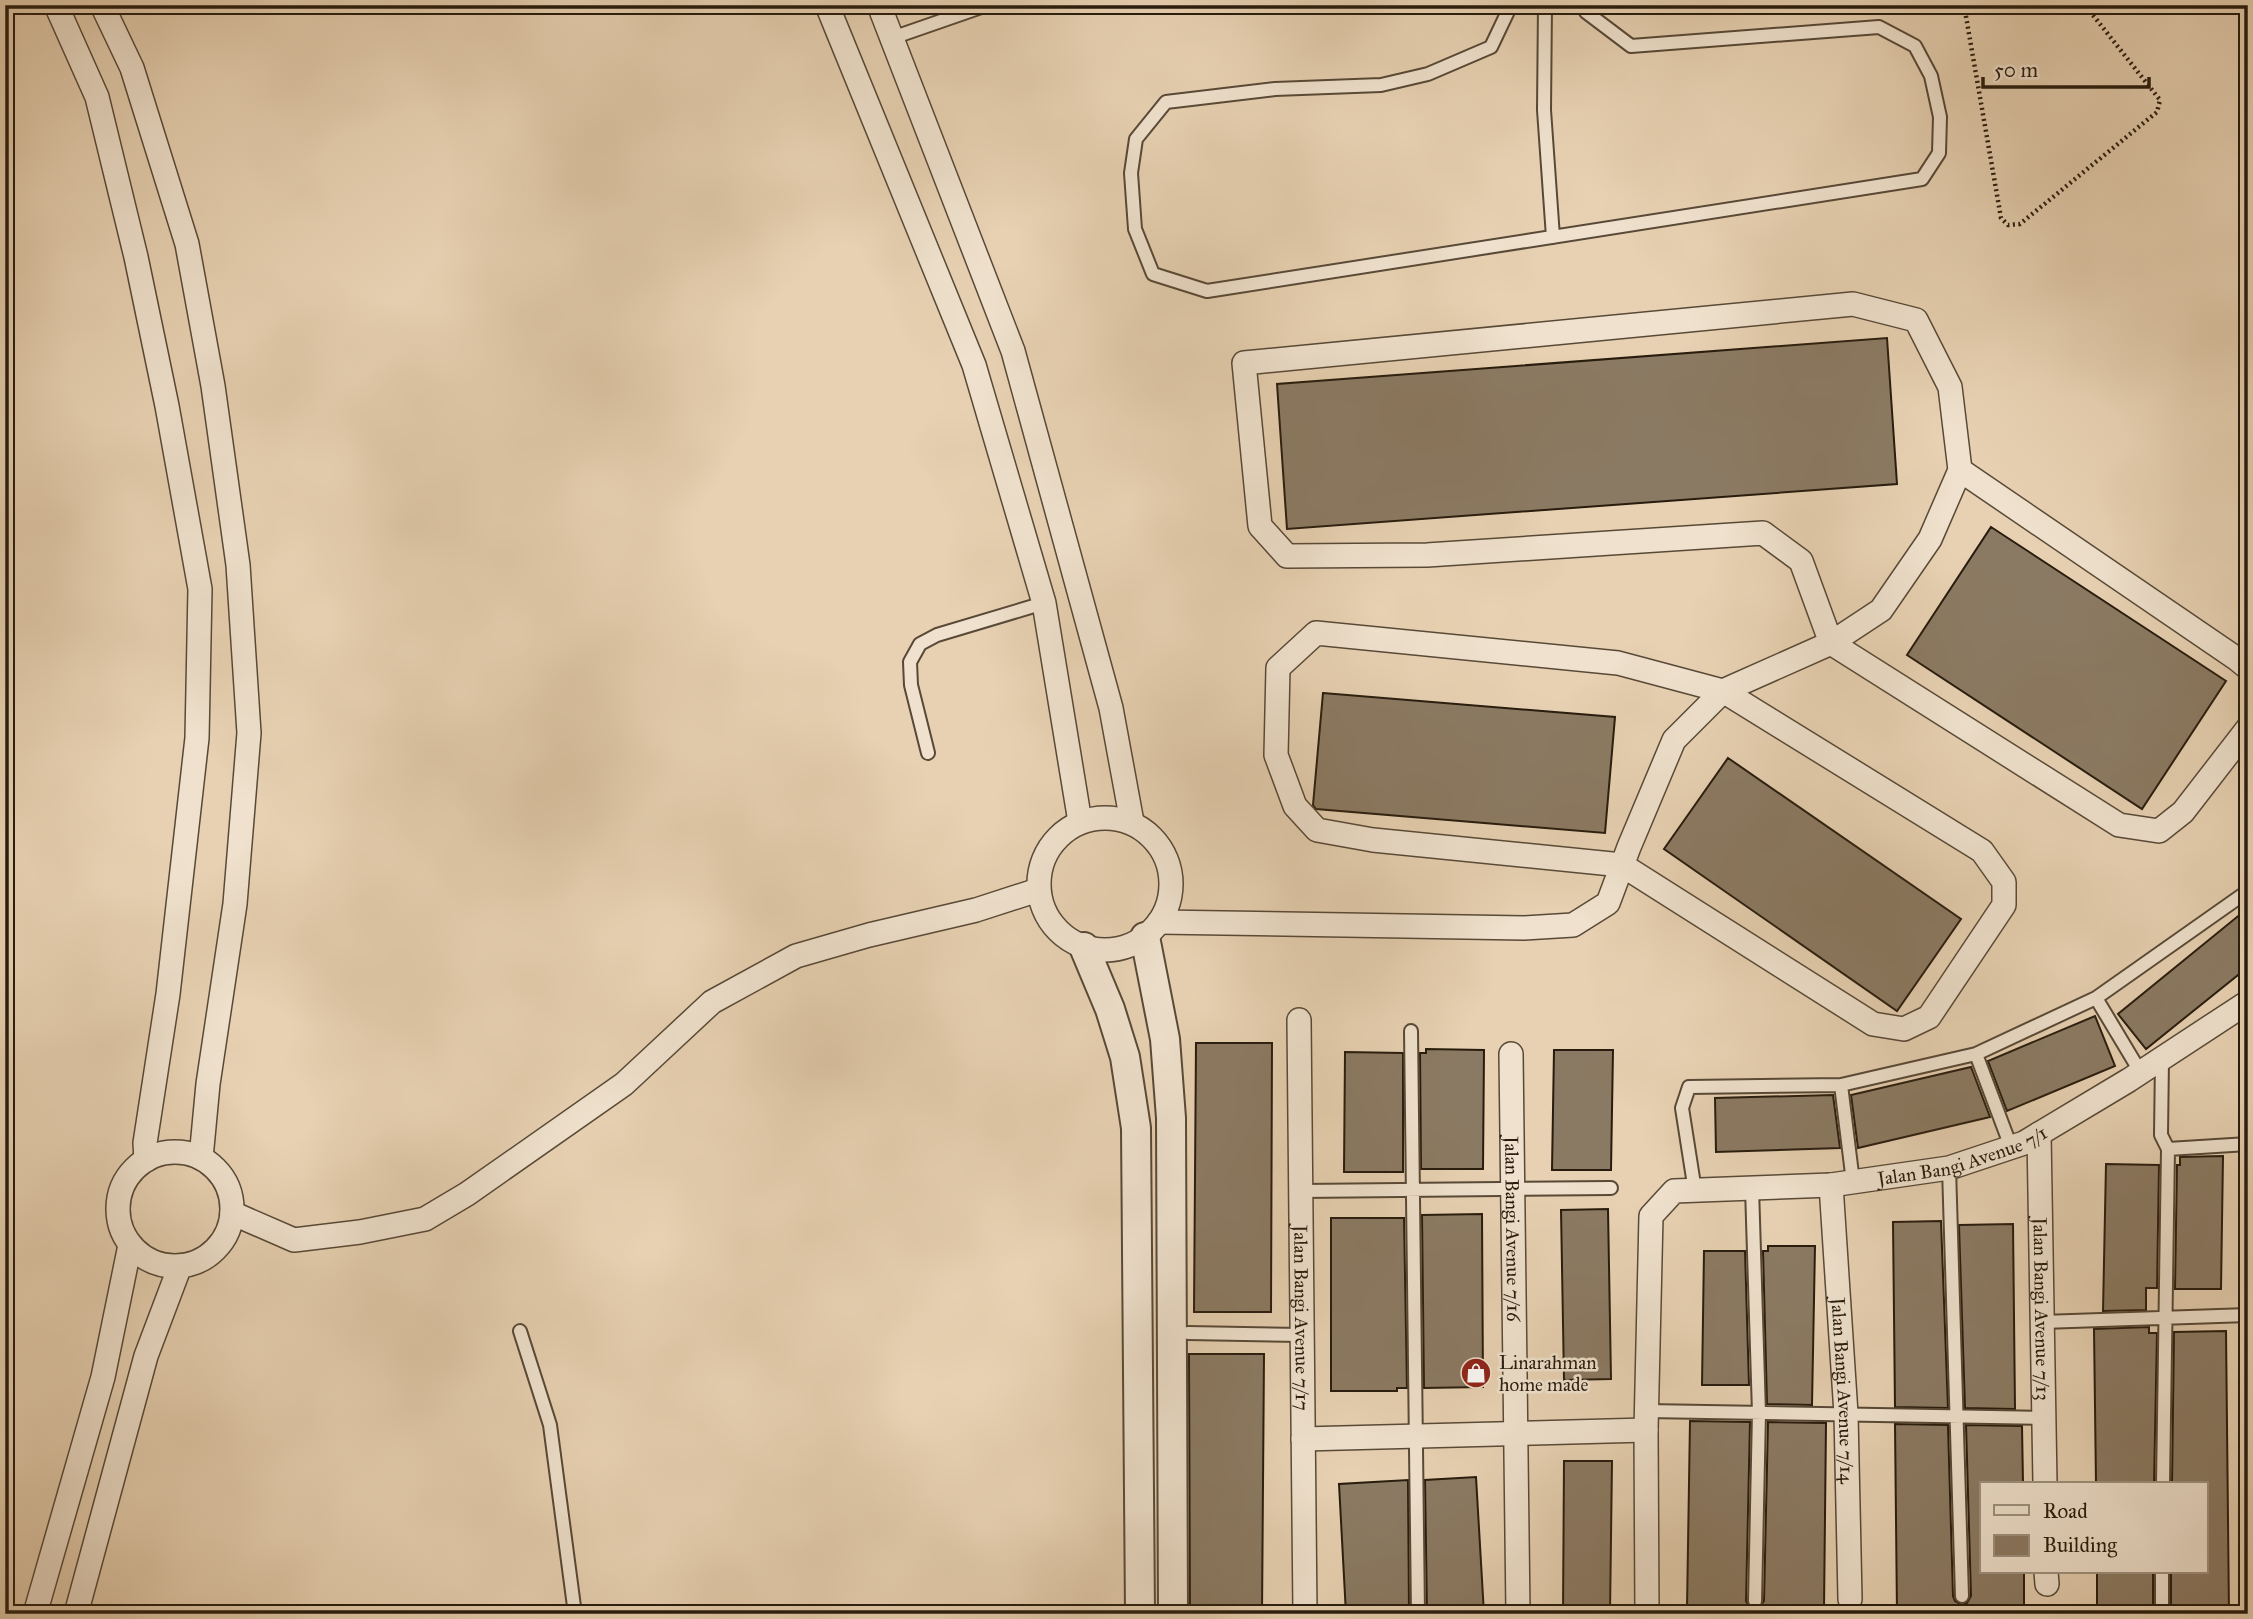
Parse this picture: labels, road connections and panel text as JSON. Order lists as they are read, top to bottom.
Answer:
{
  "streets": {
    "street": [
      "Jalan Bangi Avenue 7/1",
      "Jalan Bangi Avenue 7/16",
      "Jalan Bangi Avenue 7/13",
      "Jalan Bangi Avenue 7/17",
      "Jalan Bangi Avenue 7/14"
    ]
  },
  "crossings": [
    ["Jalan Bangi Avenue 7/1", "Jalan Bangi Avenue 7/13"],
    ["Jalan Bangi Avenue 7/1", "Jalan Bangi Avenue 7/14"]
  ],
  "places": {
    "shop": ["Linarahman home made"]
  },
  "legend": ["Road", "Building"],
  "scale_bar": "50 m"
}
